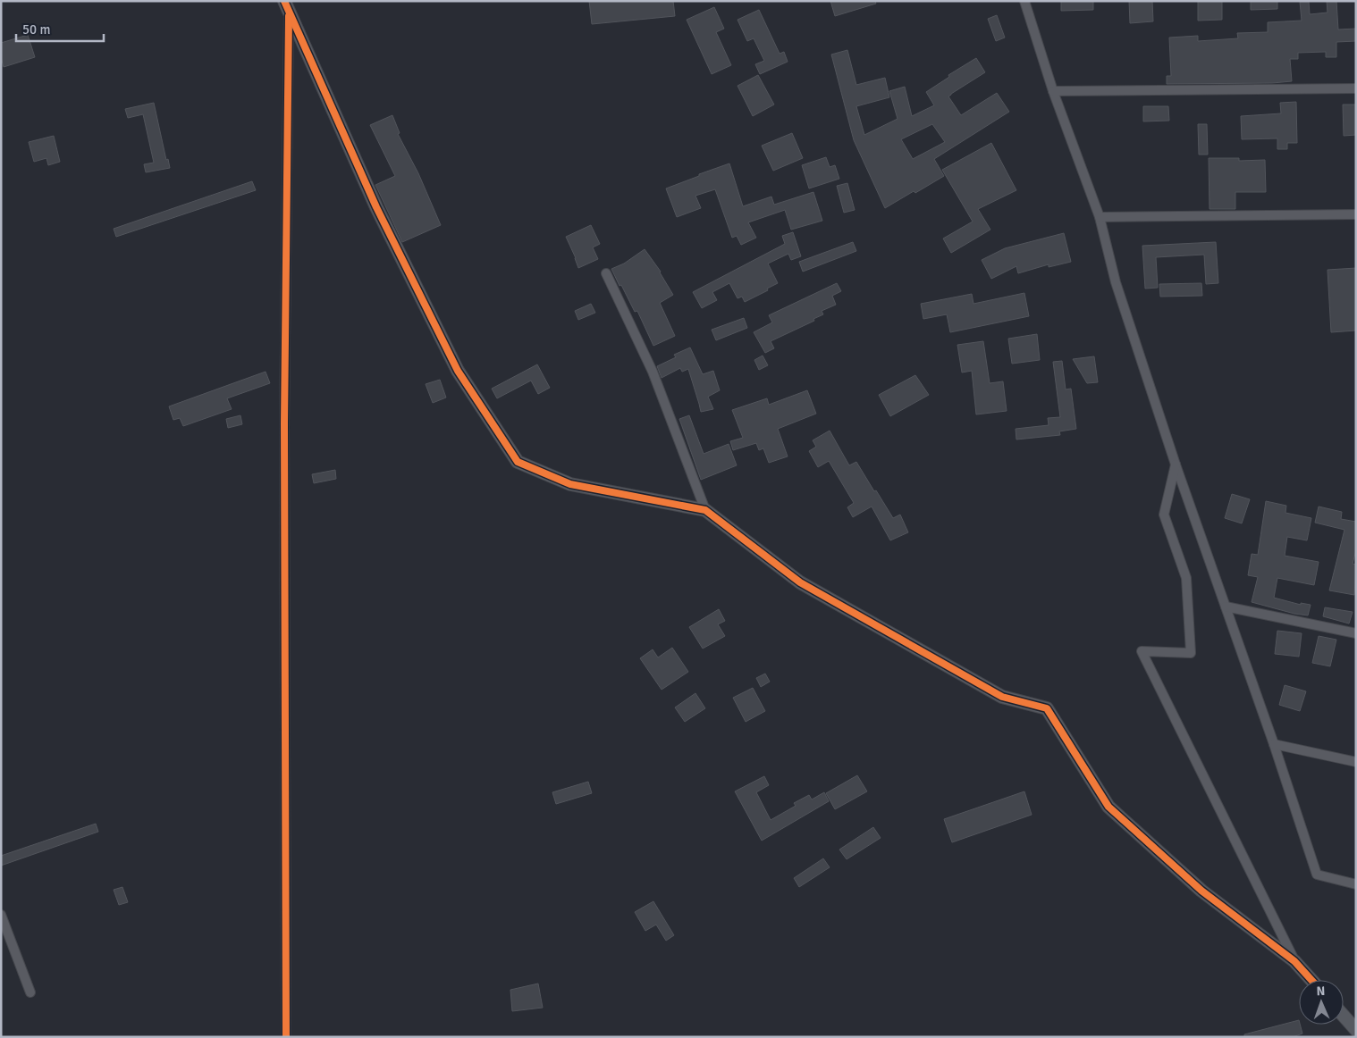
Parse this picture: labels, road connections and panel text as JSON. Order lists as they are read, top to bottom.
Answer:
{
  "scale_bar": "50 m",
  "north": "top"
}
